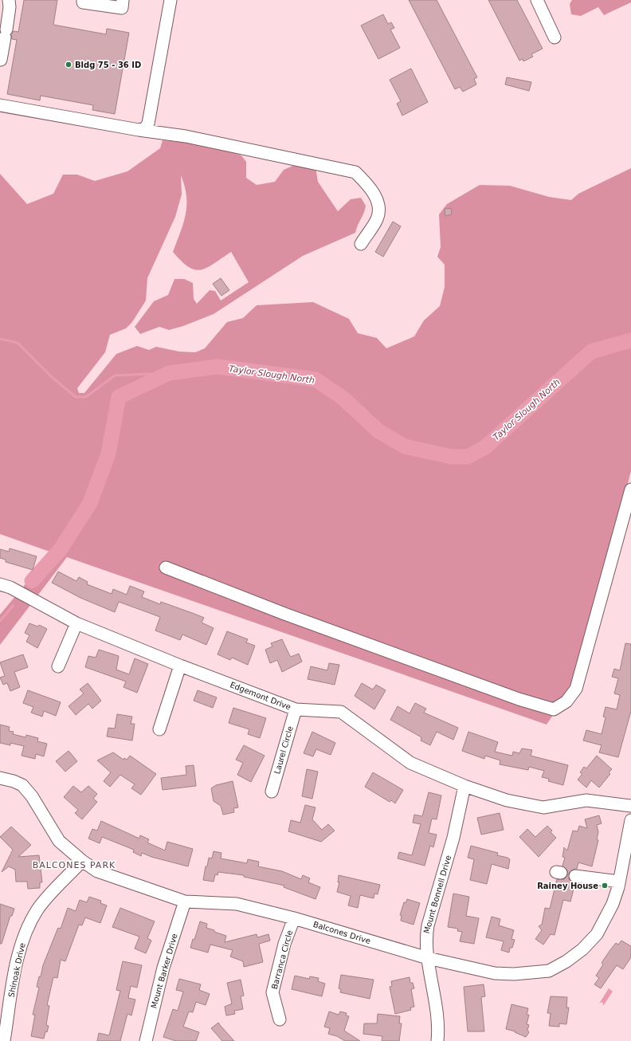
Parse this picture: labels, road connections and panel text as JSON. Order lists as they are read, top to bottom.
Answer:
{
  "streets": {
    "street": [
      "Edgemont Drive",
      "Laurel Circle",
      "Mount Bonnell Drive",
      "Balcones Drive",
      "Barranca Circle",
      "Shinoak Drive",
      "Mount Barker Drive"
    ]
  },
  "crossings": [
    ["Edgemont Drive", "Laurel Circle"],
    ["Edgemont Drive", "Mount Bonnell Drive"],
    ["Mount Bonnell Drive", "Balcones Drive"],
    ["Balcones Drive", "Barranca Circle"],
    ["Balcones Drive", "Shinoak Drive"],
    ["Balcones Drive", "Mount Barker Drive"]
  ],
  "districts": ["BALCONES PARK"],
  "water": ["Taylor Slough North"],
  "places": ["Bldg 75 - 36 ID", "Rainey House"]
}
